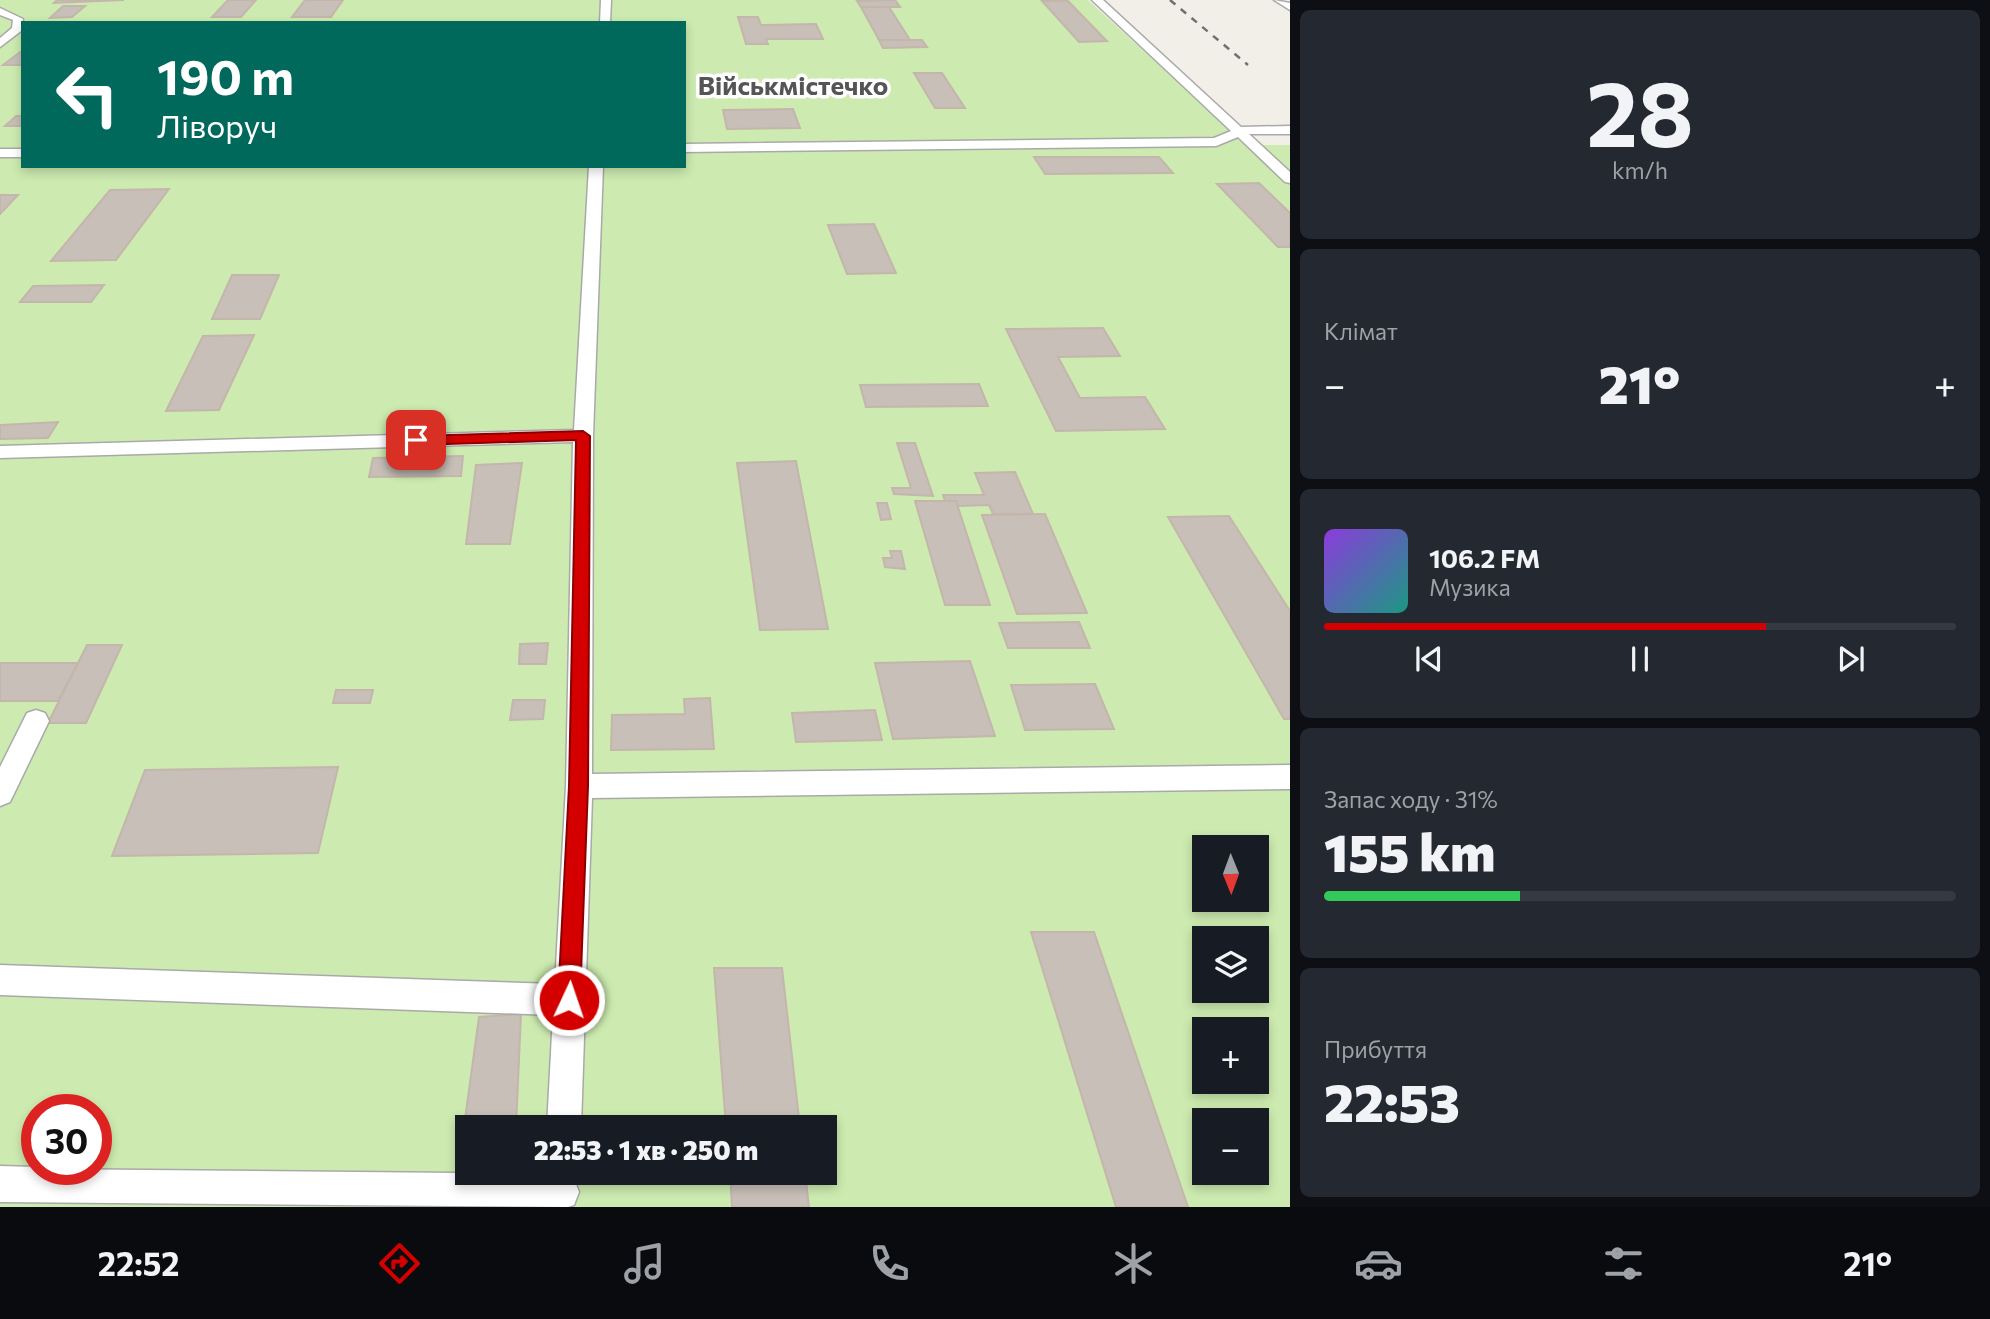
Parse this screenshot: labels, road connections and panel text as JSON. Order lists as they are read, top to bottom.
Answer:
{
  "districts": ["Військмістечко"],
  "north": "bottom",
  "page": {
    "tile": [
      ["28", "km/h"],
      "Клімат",
      ["Запас ходу · 31%", "155 km"],
      ["Прибуття", "22:53"]
    ],
    "turn": ["190 m", "Ліворуч"],
    "heat": ["−", "21°", "+"],
    "song": ["106.2 FM", "Музика"],
    "map_buttons": ["+", "−"],
    "limit": "30",
    "trip": "22:53 · 1 хв · 250 m",
    "tabs": ["22:52", "21°"]
  }
}
